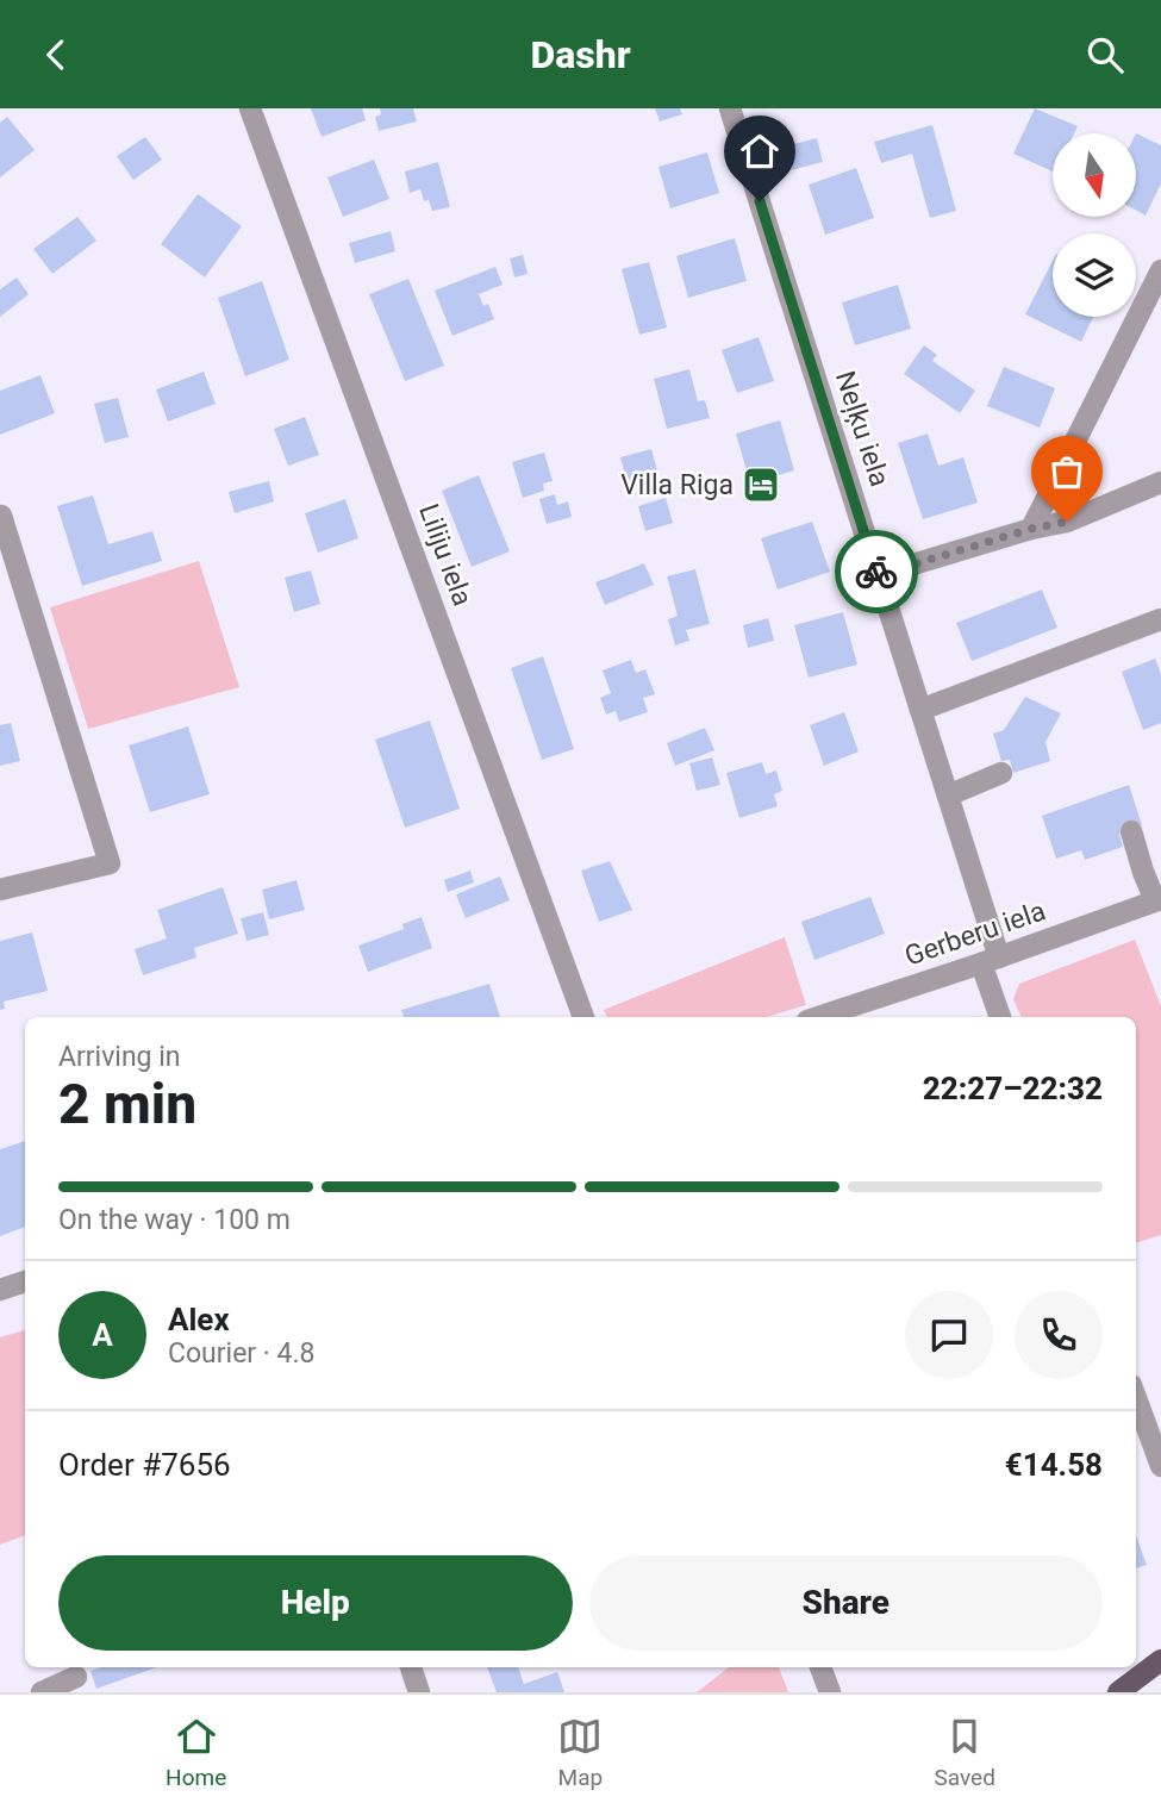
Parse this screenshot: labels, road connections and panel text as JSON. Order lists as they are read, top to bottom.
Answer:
{
  "streets": {
    "street": ["Neļķu iela", "Liliju iela", "Gerberu iela"]
  },
  "crossings": [
    ["Neļķu iela", "Gerberu iela"]
  ],
  "places": {
    "hotel": ["Villa Riga"]
  },
  "north": "bottom",
  "page": {
    "header": "Dashr",
    "heading": ["2 min", "Arriving in", "22:27–22:32"],
    "panel": [
      "Alex",
      "Courier · 4.8",
      "Order #7656",
      "€14.58"
    ],
    "bar": "On the way · 100 m",
    "round": "A",
    "buttons": ["Help", "Share"],
    "tabs": ["Home", "Map", "Saved"]
  }
}
